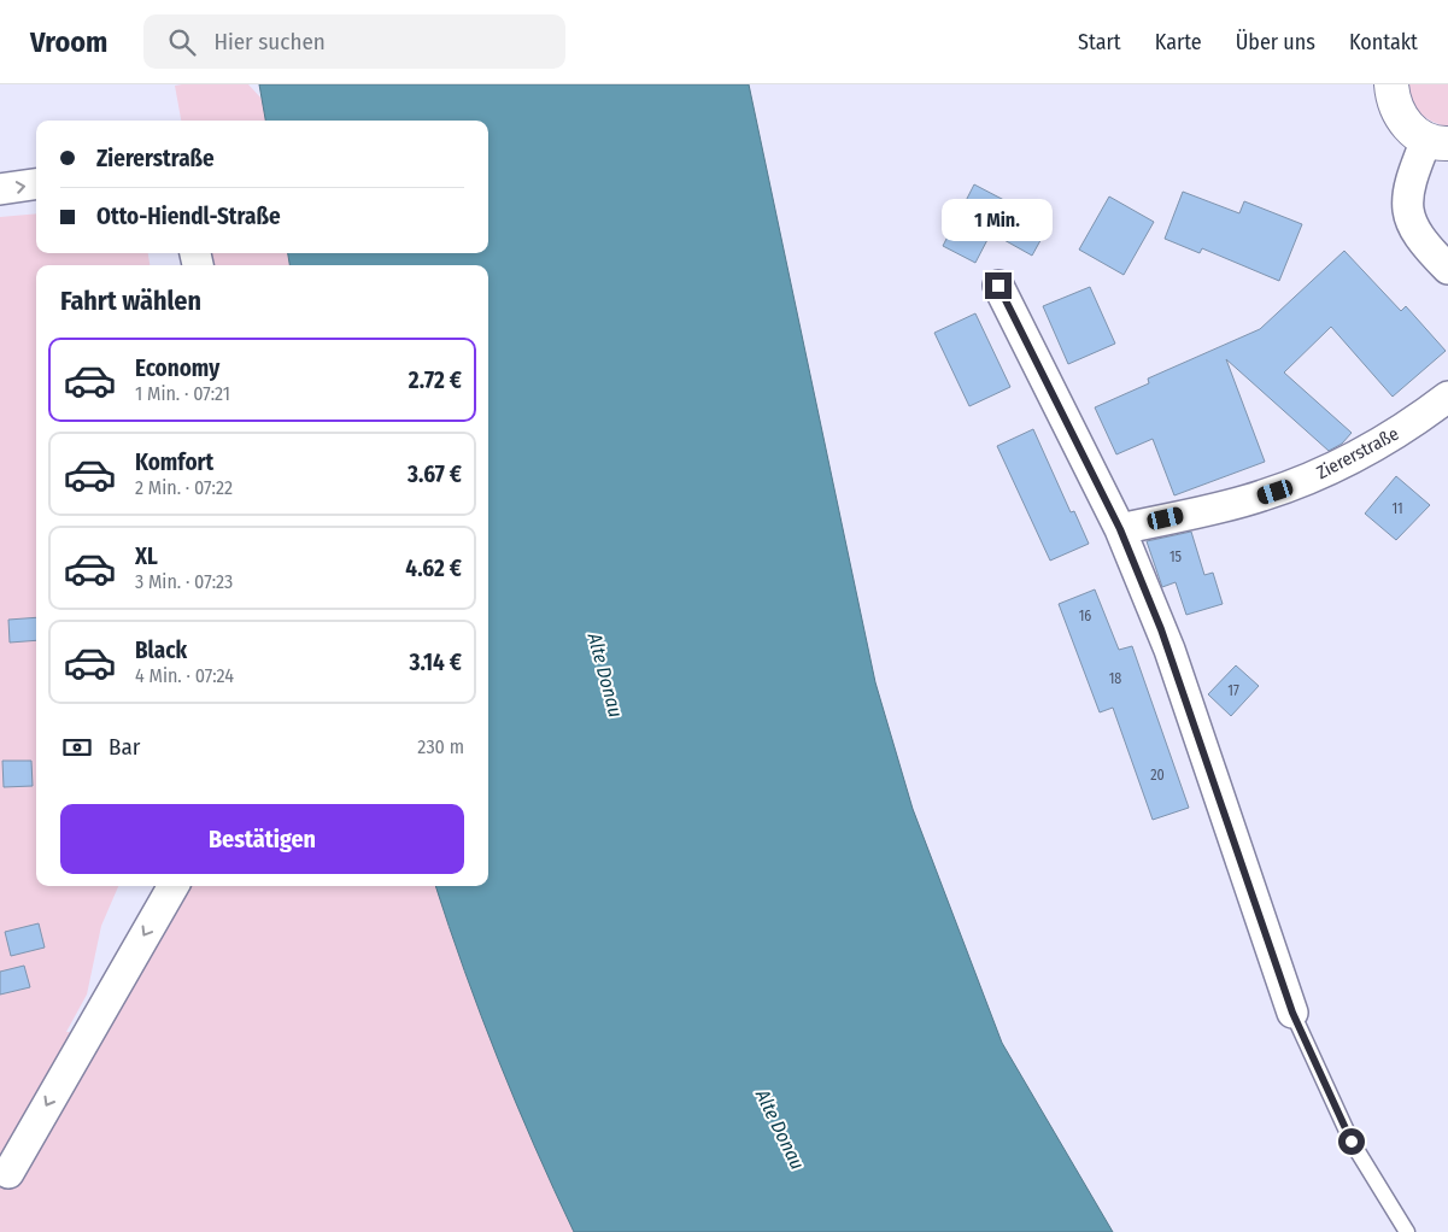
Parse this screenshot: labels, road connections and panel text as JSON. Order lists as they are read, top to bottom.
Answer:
{
  "streets": {
    "street": ["Ziererstraße"]
  },
  "water": ["Alte Donau"],
  "house_numbers": [
    "11",
    "15",
    "16",
    "18",
    "17",
    "20"
  ],
  "page": {
    "header": "Vroom",
    "search": "Hier suchen",
    "nav": [
      "Start",
      "Karte",
      "Über uns",
      "Kontakt"
    ],
    "banner": ["Ziererstraße", "Otto-Hiendl-Straße"],
    "bubble": "1 Min.",
    "heading": "Fahrt wählen",
    "list": [
      {
        "name": "Economy",
        "note": "1 Min. · 07:21",
        "value": "2.72 €"
      },
      {
        "name": "Komfort",
        "note": "2 Min. · 07:22",
        "value": "3.67 €"
      },
      {
        "name": "XL",
        "note": "3 Min. · 07:23",
        "value": "4.62 €"
      },
      {
        "name": "Black",
        "note": "4 Min. · 07:24",
        "value": "3.14 €"
      }
    ],
    "pay": ["Bar", "230 m"],
    "buttons": "Bestätigen"
  }
}
